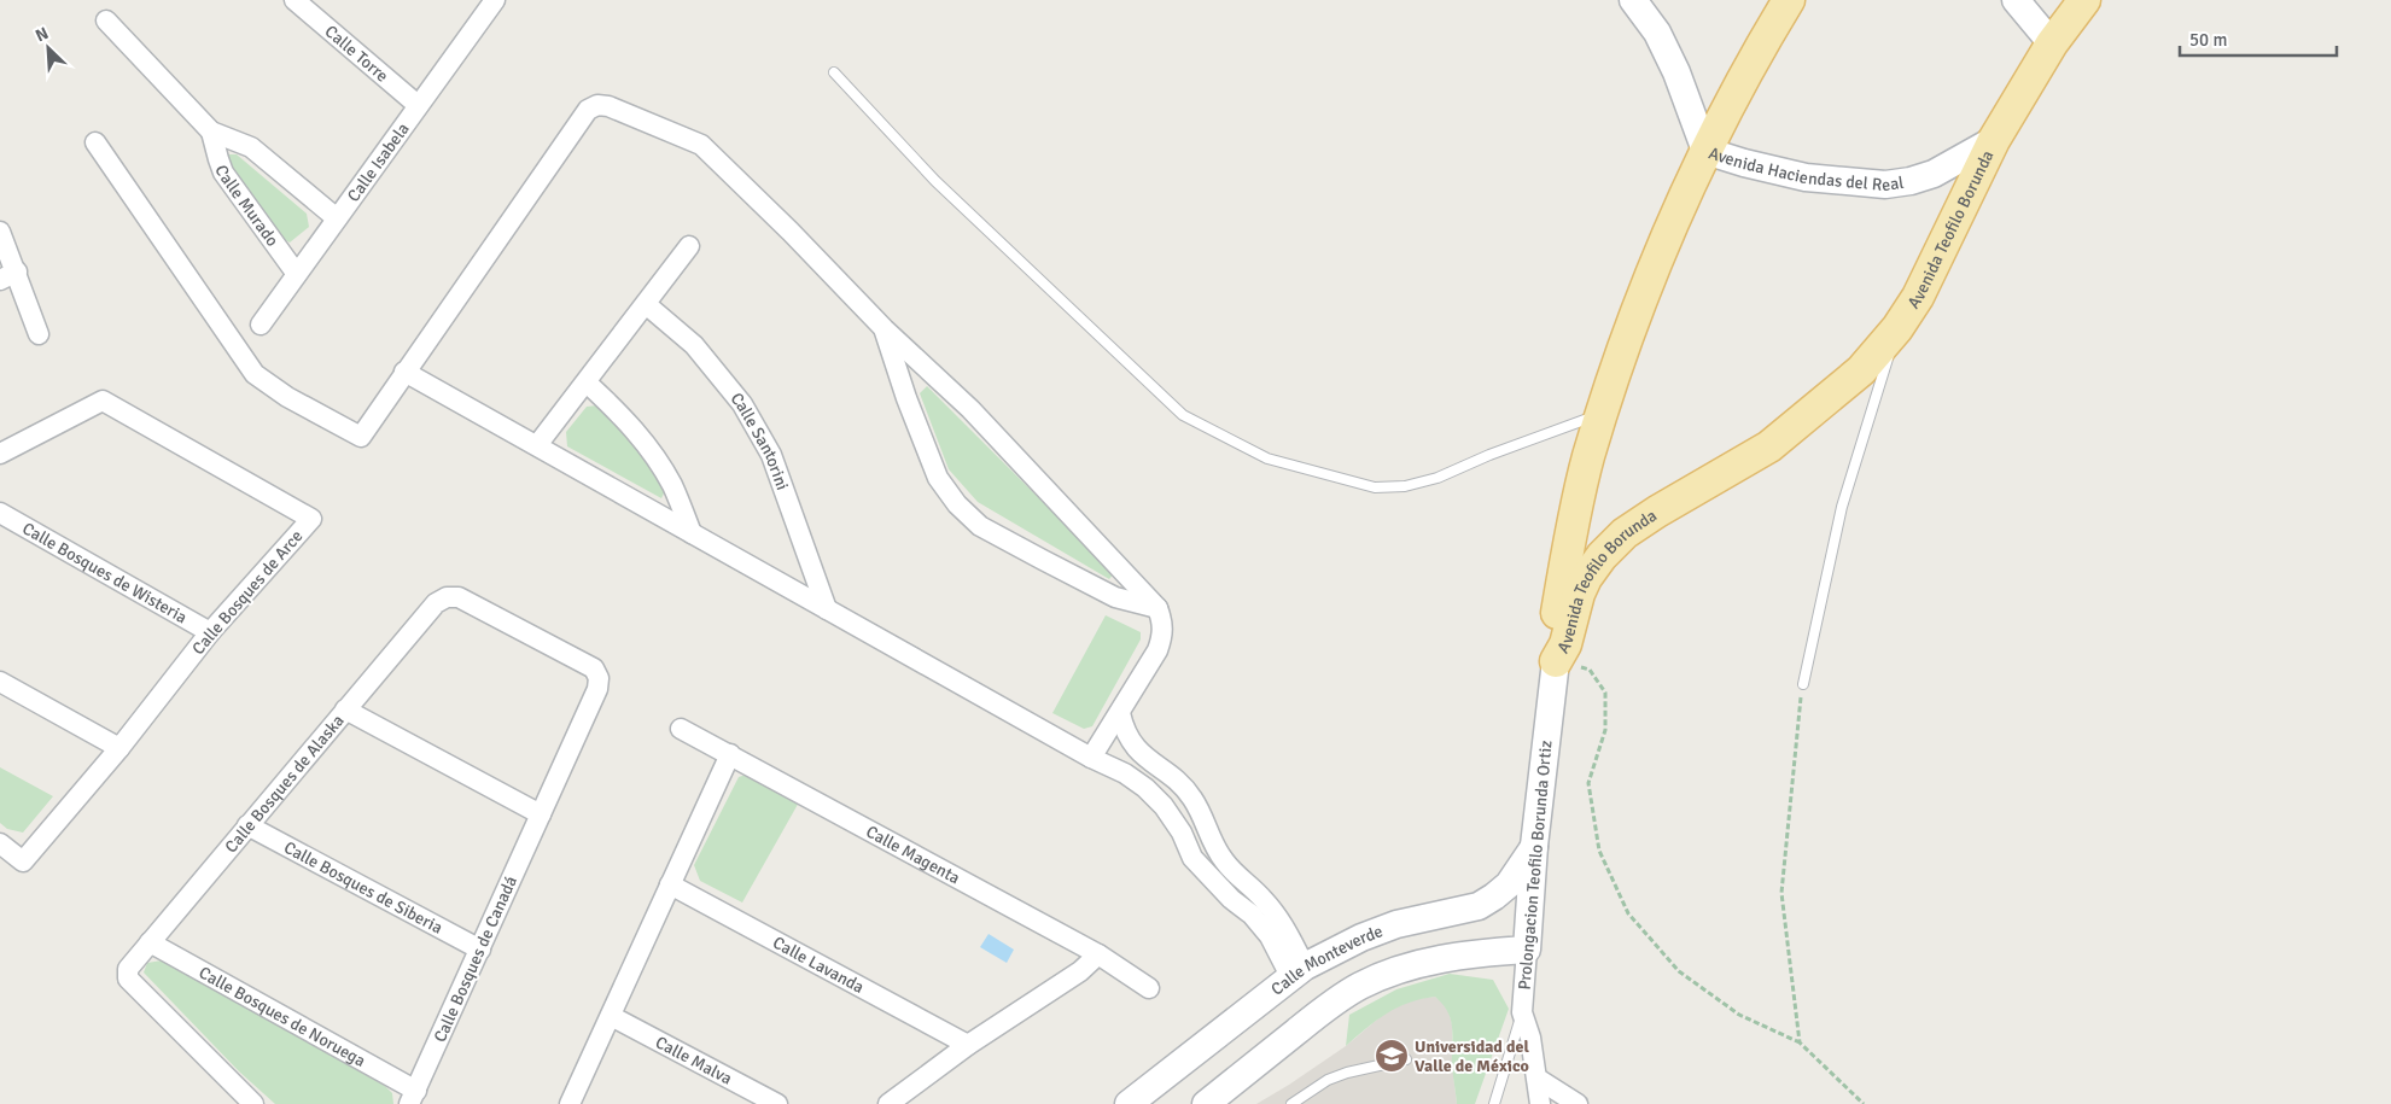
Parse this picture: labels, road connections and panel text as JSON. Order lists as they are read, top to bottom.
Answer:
{
  "streets": {
    "main road": [
      "Avenida Haciendas del Real",
      "Avenida Teofilo Borunda",
      "Prolongacion Teofilo Borunda Ortiz",
      "Calle Monteverde"
    ],
    "street": [
      "Calle Torre",
      "Calle Isabela",
      "Calle Murado",
      "Calle Santorini",
      "Calle Bosques de Wisteria",
      "Calle Bosques de Arce",
      "Calle Bosques de Alaska",
      "Calle Magenta",
      "Calle Bosques de Siberia",
      "Calle Bosques de Canadá",
      "Calle Lavanda",
      "Calle Bosques de Noruega",
      "Calle Malva"
    ]
  },
  "crossings": [
    ["Calle Torre", "Calle Isabela"],
    ["Calle Isabela", "Calle Murado"],
    ["Avenida Haciendas del Real", "Avenida Teofilo Borunda"],
    ["Avenida Teofilo Borunda", "Prolongacion Teofilo Borunda Ortiz"],
    ["Calle Bosques de Wisteria", "Calle Bosques de Arce"],
    ["Calle Bosques de Alaska", "Calle Bosques de Siberia"],
    ["Calle Bosques de Alaska", "Calle Bosques de Canadá"],
    ["Calle Bosques de Alaska", "Calle Bosques de Noruega"],
    ["Prolongacion Teofilo Borunda Ortiz", "Calle Monteverde"],
    ["Calle Bosques de Siberia", "Calle Bosques de Canadá"],
    ["Calle Bosques de Canadá", "Calle Bosques de Noruega"]
  ],
  "places": {
    "school or university": ["Universidad del Valle de México"]
  },
  "scale_bar": "50 m",
  "north": "top left"
}
